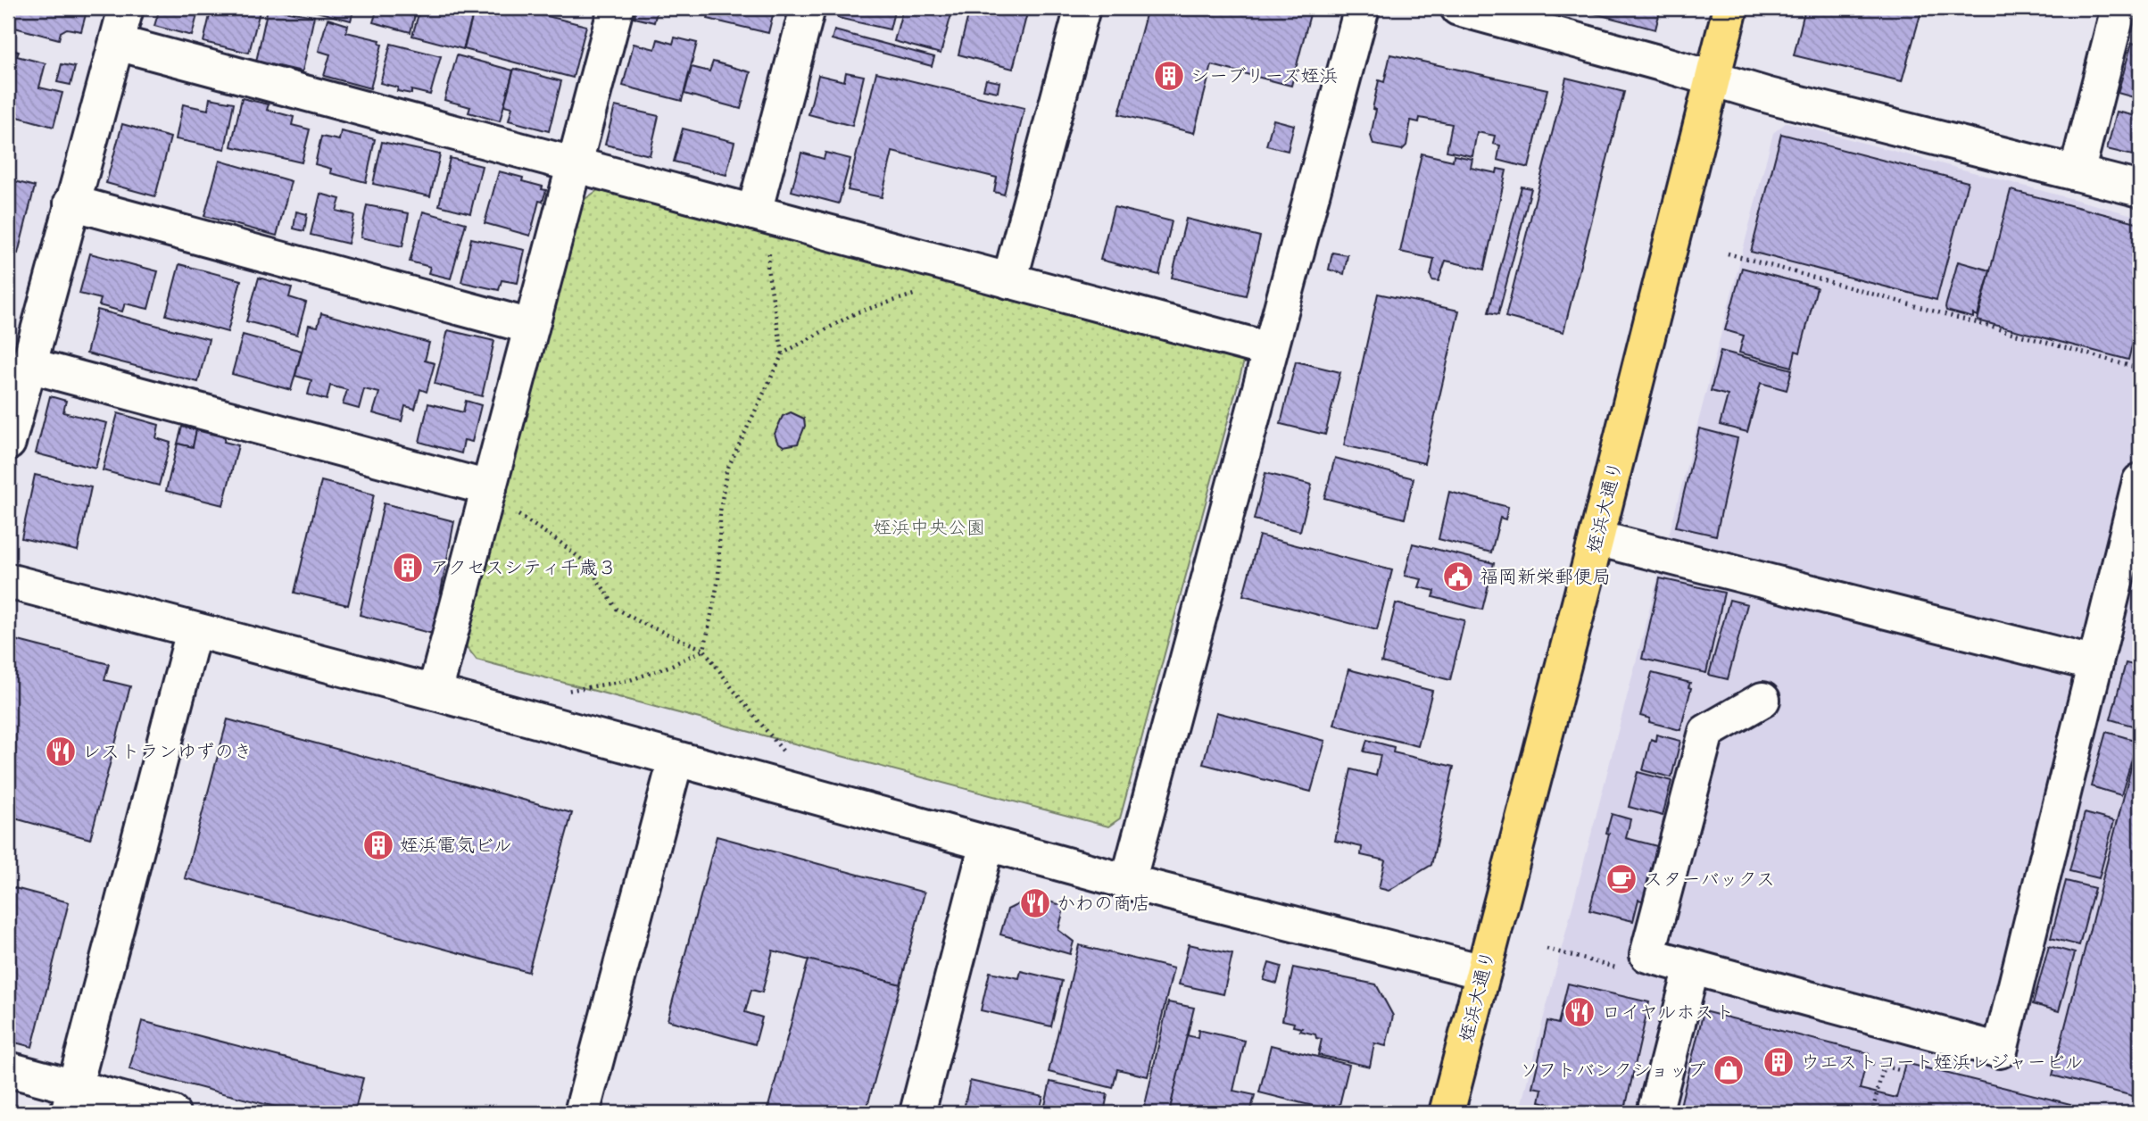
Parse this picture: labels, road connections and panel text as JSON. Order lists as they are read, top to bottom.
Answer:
{
  "streets": {
    "main road": ["姪浜大通り"]
  },
  "parks": ["姪浜中央公園"],
  "places": {
    "building": [
      "シーブリーズ姪浜",
      "アクセスシティ千歳３",
      "姪浜電気ビル",
      "ウエストコート姪浜レジャービル"
    ],
    "public building": ["福岡新栄郵便局"],
    "restaurant": ["レストランゆずのき", "かわの商店", "ロイヤルホスト"],
    "cafe": ["スターバックス"],
    "shop": ["ソフトバンクショップ"]
  }
}
